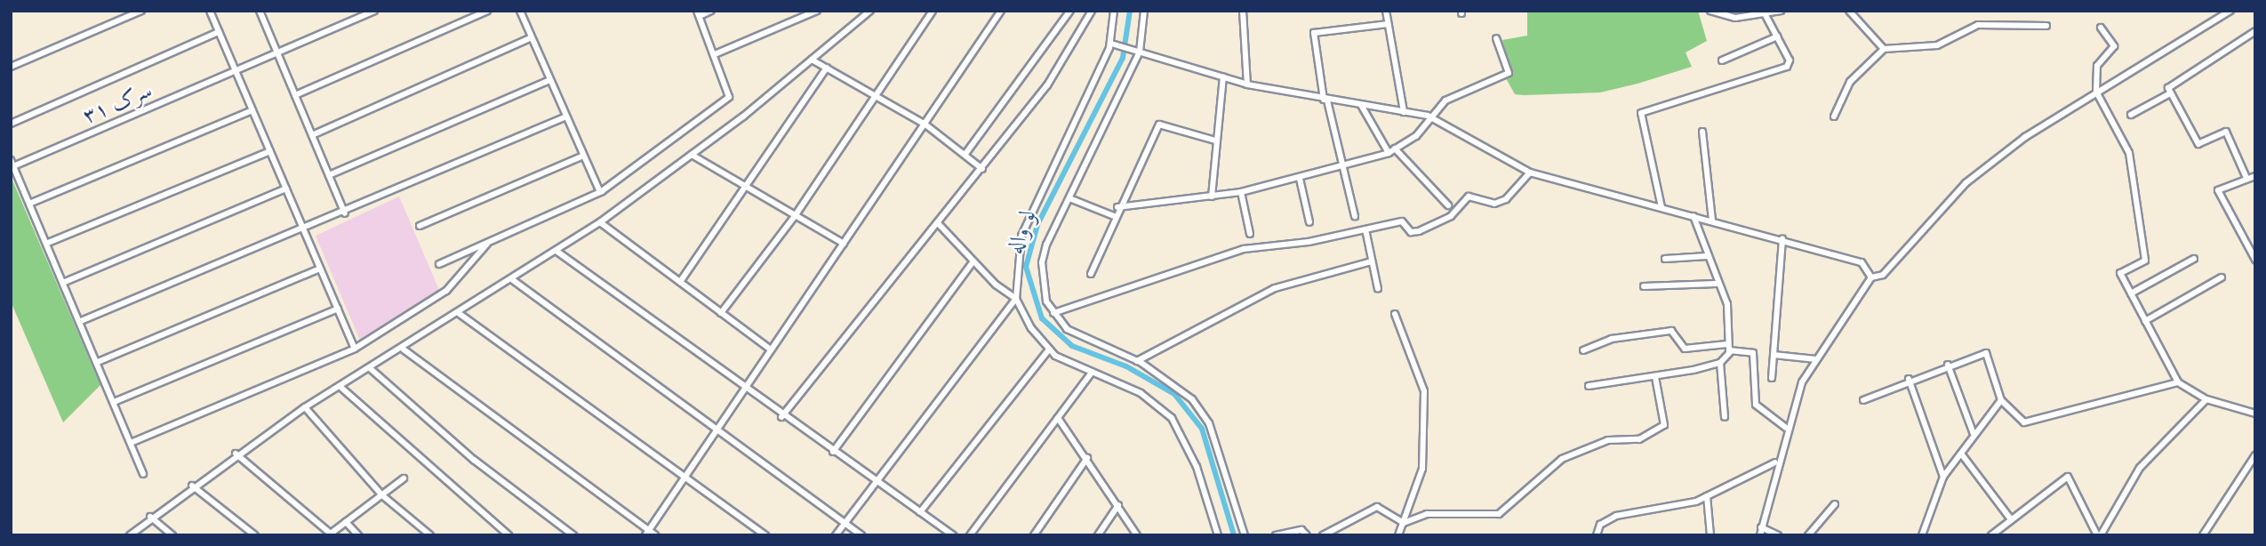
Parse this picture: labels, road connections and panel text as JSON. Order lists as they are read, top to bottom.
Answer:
{
  "streets": {
    "street": ["سرک ۳۱"]
  },
  "water": ["لو واله"]
}
